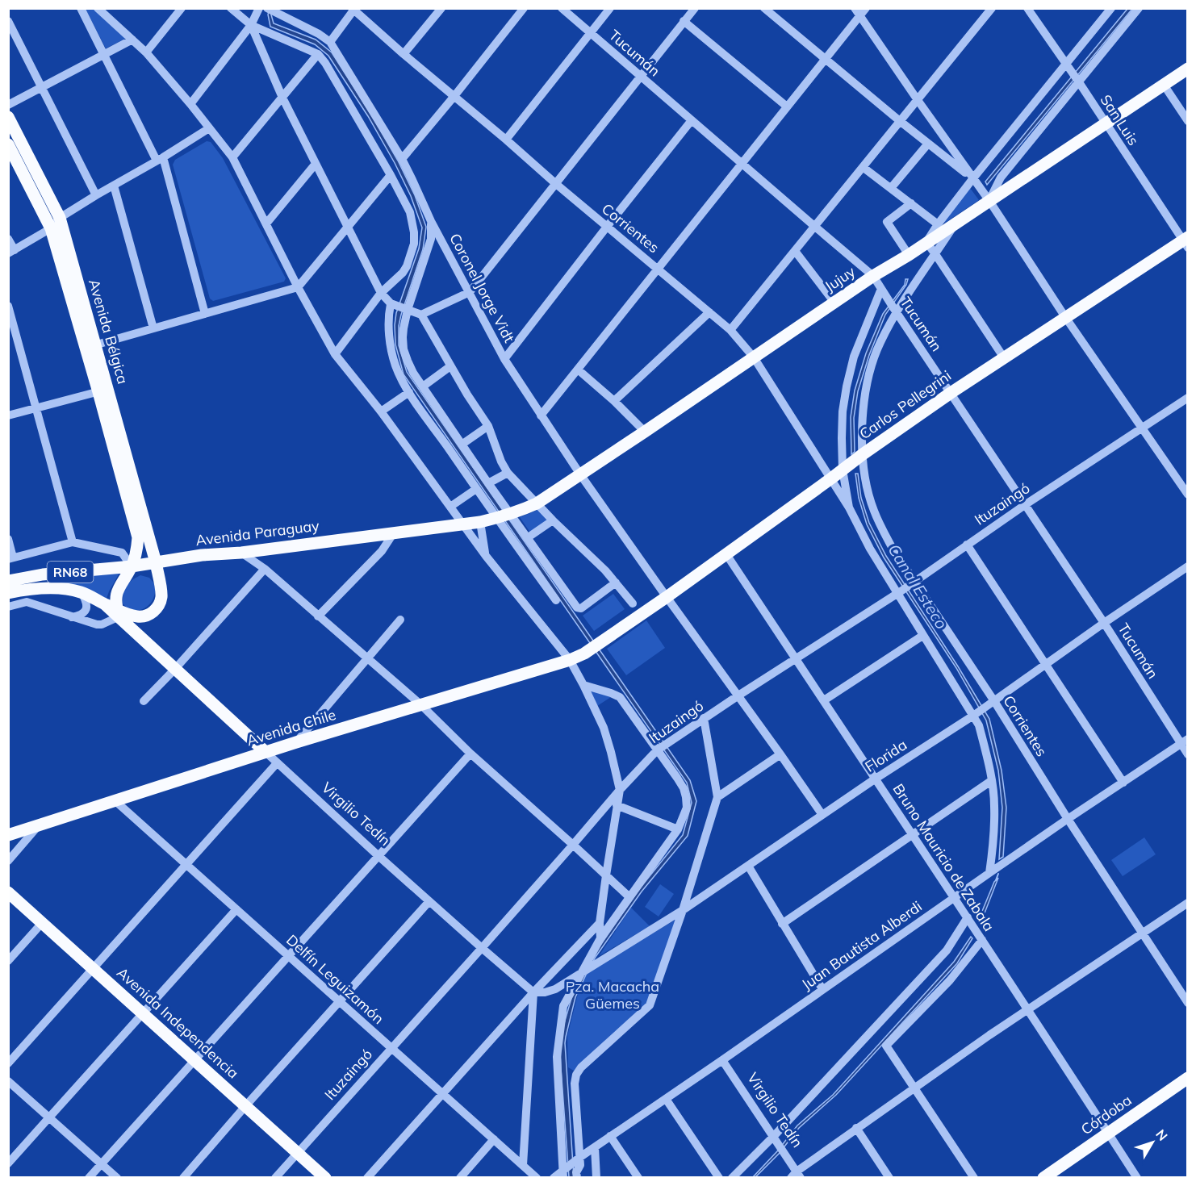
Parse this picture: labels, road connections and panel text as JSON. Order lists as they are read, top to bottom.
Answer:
{
  "streets": {
    "main road": [
      "Jujuy",
      "Avenida Bélgica",
      "Carlos Pellegrini",
      "Avenida Paraguay",
      "RN68",
      "Avenida Chile",
      "Virgilio Tedín",
      "Avenida Independencia",
      "Córdoba"
    ],
    "street": [
      "Tucumán",
      "San Luis",
      "Corrientes",
      "Coronel Jorge Vidt",
      "Ituzaingó",
      "Florida",
      "Bruno Mauricio de Zabala",
      "Juan Bautista Alberdi",
      "Delfín Leguizamón"
    ]
  },
  "crossings": [
    ["Tucumán", "Corrientes"],
    ["Tucumán", "Jujuy"],
    ["Tucumán", "Carlos Pellegrini"],
    ["Tucumán", "Ituzaingó"],
    ["Tucumán", "Florida"],
    ["Tucumán", "Juan Bautista Alberdi"],
    ["San Luis", "Jujuy"],
    ["San Luis", "Carlos Pellegrini"],
    ["Corrientes", "Jujuy"],
    ["Corrientes", "Carlos Pellegrini"],
    ["Corrientes", "Ituzaingó"],
    ["Corrientes", "Florida"],
    ["Corrientes", "Juan Bautista Alberdi"],
    ["Jujuy", "Coronel Jorge Vidt"],
    ["Jujuy", "Avenida Paraguay"],
    ["Coronel Jorge Vidt", "Carlos Pellegrini"],
    ["Coronel Jorge Vidt", "Ituzaingó"],
    ["Coronel Jorge Vidt", "Florida"],
    ["Avenida Bélgica", "Avenida Paraguay"],
    ["Avenida Bélgica", "RN68"],
    ["Avenida Bélgica", "Virgilio Tedín"],
    ["Carlos Pellegrini", "Avenida Chile"],
    ["Carlos Pellegrini", "Bruno Mauricio de Zabala"],
    ["Ituzaingó", "Virgilio Tedín"],
    ["Ituzaingó", "Bruno Mauricio de Zabala"],
    ["Ituzaingó", "Delfín Leguizamón"],
    ["Ituzaingó", "Avenida Independencia"],
    ["Avenida Paraguay", "RN68"],
    ["Avenida Paraguay", "Virgilio Tedín"],
    ["RN68", "Virgilio Tedín"],
    ["Avenida Chile", "Virgilio Tedín"],
    ["Avenida Chile", "Delfín Leguizamón"],
    ["Florida", "Bruno Mauricio de Zabala"],
    ["Virgilio Tedín", "Juan Bautista Alberdi"],
    ["Bruno Mauricio de Zabala", "Juan Bautista Alberdi"],
    ["Bruno Mauricio de Zabala", "Córdoba"]
  ],
  "water": ["Canal Esteco"],
  "parks": ["Pza. Macacha Güemes"],
  "north": "top right"
}
